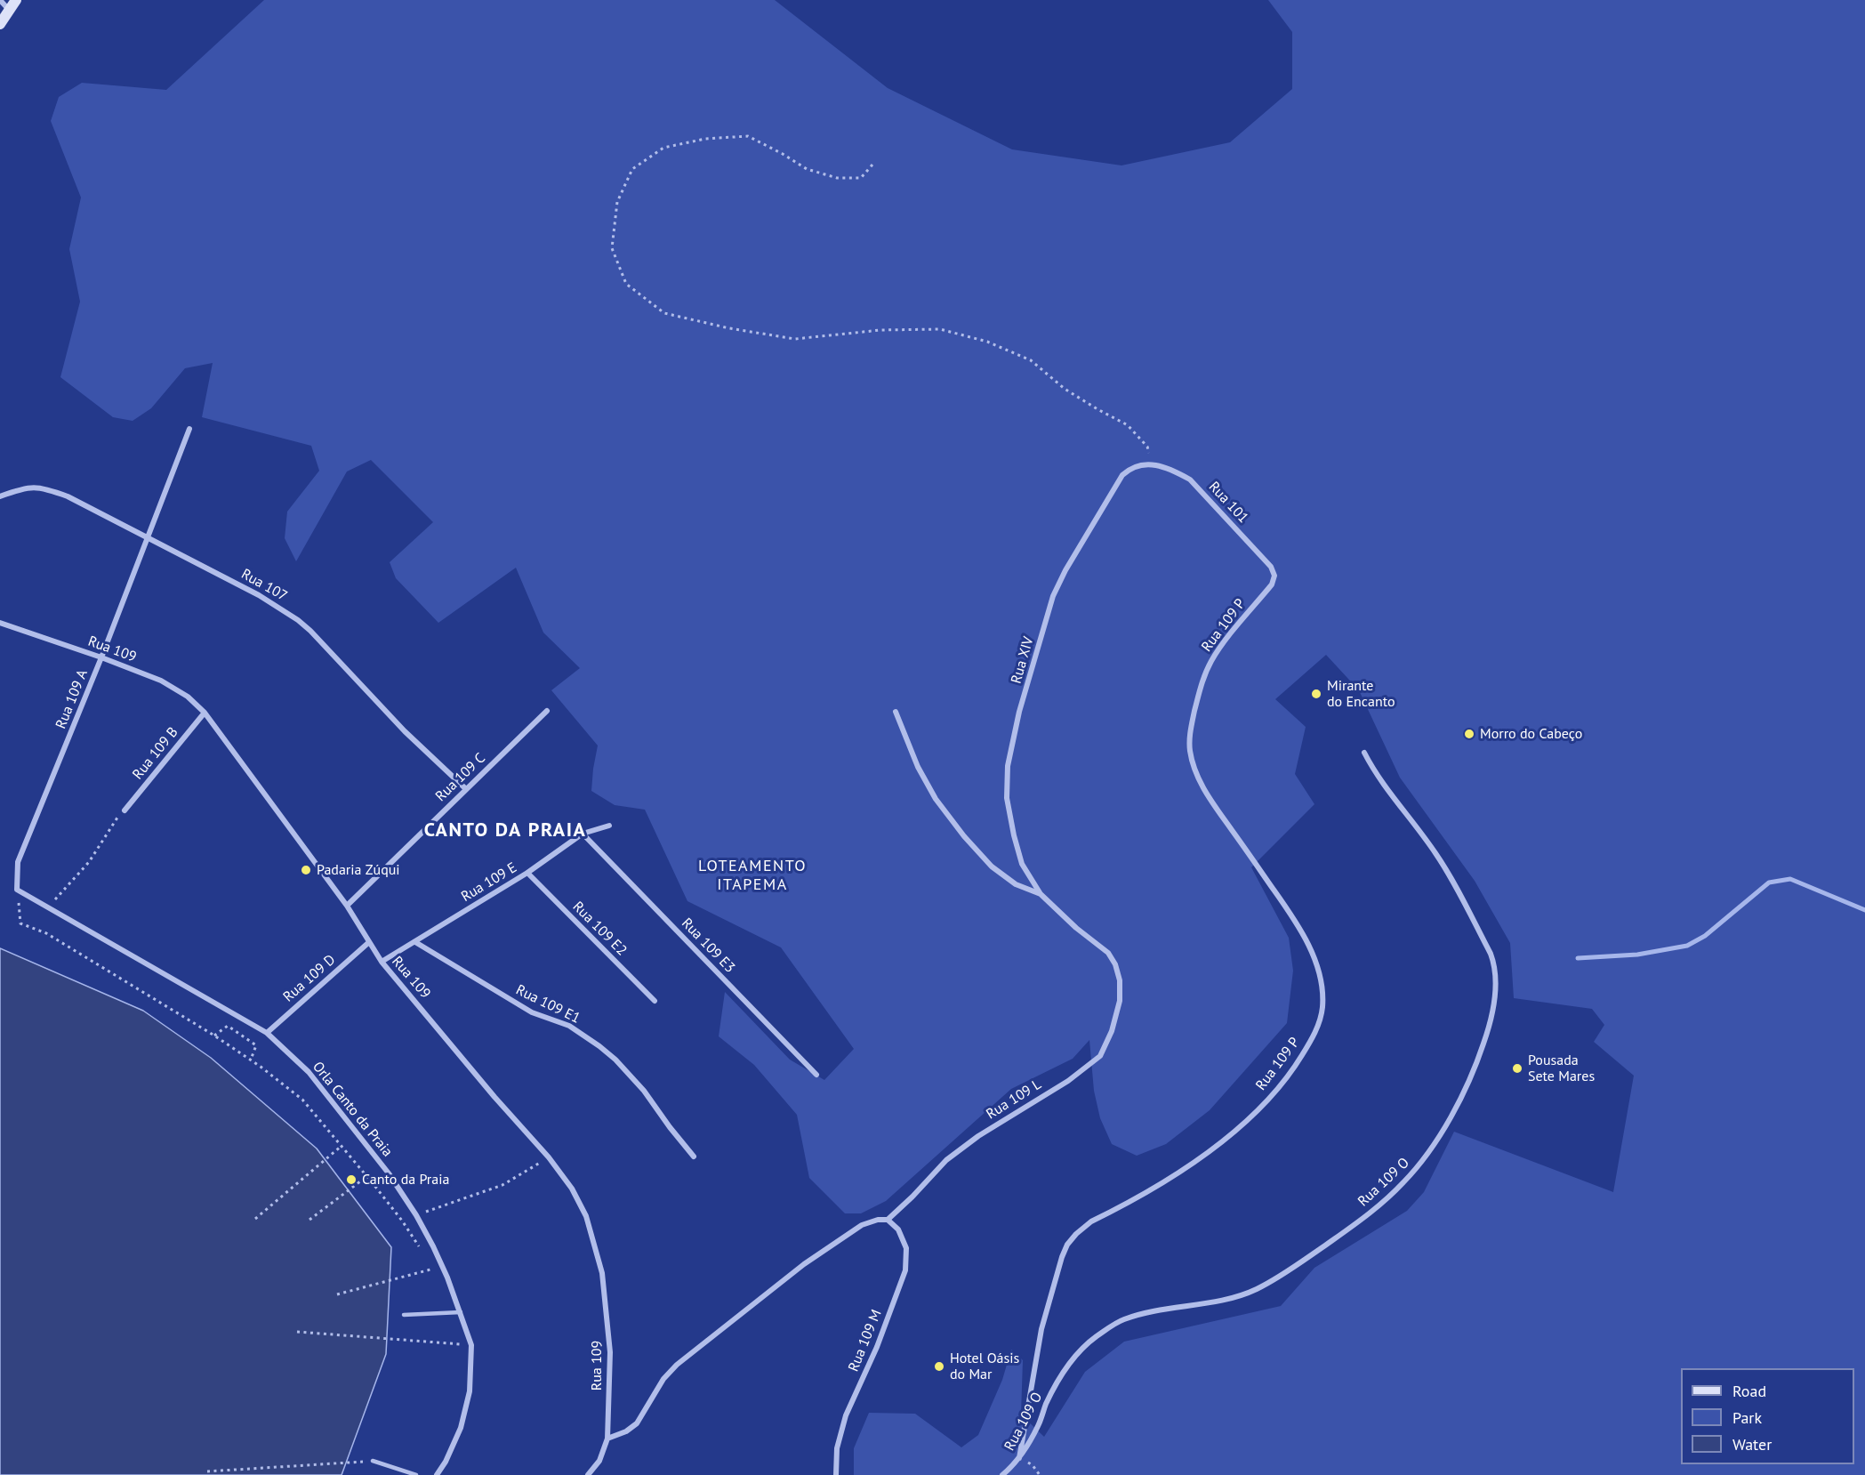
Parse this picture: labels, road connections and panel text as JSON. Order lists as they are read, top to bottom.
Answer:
{
  "streets": {
    "street": [
      "Rua 101",
      "Rua 107",
      "Rua 109 P",
      "Rua 109",
      "Rua XIV",
      "Rua 109 A",
      "Rua 109 B",
      "Rua 109 C",
      "Rua 109 E",
      "Rua 109 E2",
      "Rua 109 E3",
      "Rua 109 D",
      "Rua 109 E1",
      "Rua 109 L",
      "Orla Canto da Praia",
      "Rua 109 O",
      "Rua 109 M"
    ]
  },
  "crossings": [
    ["Rua 101", "Rua 109 P"],
    ["Rua 101", "Rua XIV"],
    ["Rua 107", "Rua 109 A"],
    ["Rua 107", "Rua 109 C"],
    ["Rua 109 P", "Rua 109 O"],
    ["Rua 109", "Rua 109 A"],
    ["Rua 109", "Rua 109 B"],
    ["Rua 109", "Rua 109 C"],
    ["Rua 109", "Rua 109 E"],
    ["Rua 109", "Rua 109 D"],
    ["Rua XIV", "Rua 109 L"],
    ["Rua 109 A", "Orla Canto da Praia"],
    ["Rua 109 E", "Rua 109 E2"],
    ["Rua 109 E", "Rua 109 E3"],
    ["Rua 109 E", "Rua 109 E1"],
    ["Rua 109 D", "Orla Canto da Praia"],
    ["Rua 109 L", "Rua 109 M"]
  ],
  "districts": ["CANTO DA PRAIA", "LOTEAMENTO ITAPEMA"],
  "places": [
    "Mirante do Encanto",
    "Morro do Cabeço",
    "Padaria Zúqui",
    "Pousada Sete Mares",
    "Canto da Praia",
    "Hotel Oásis do Mar"
  ],
  "legend": ["Road", "Park", "Water"]
}
